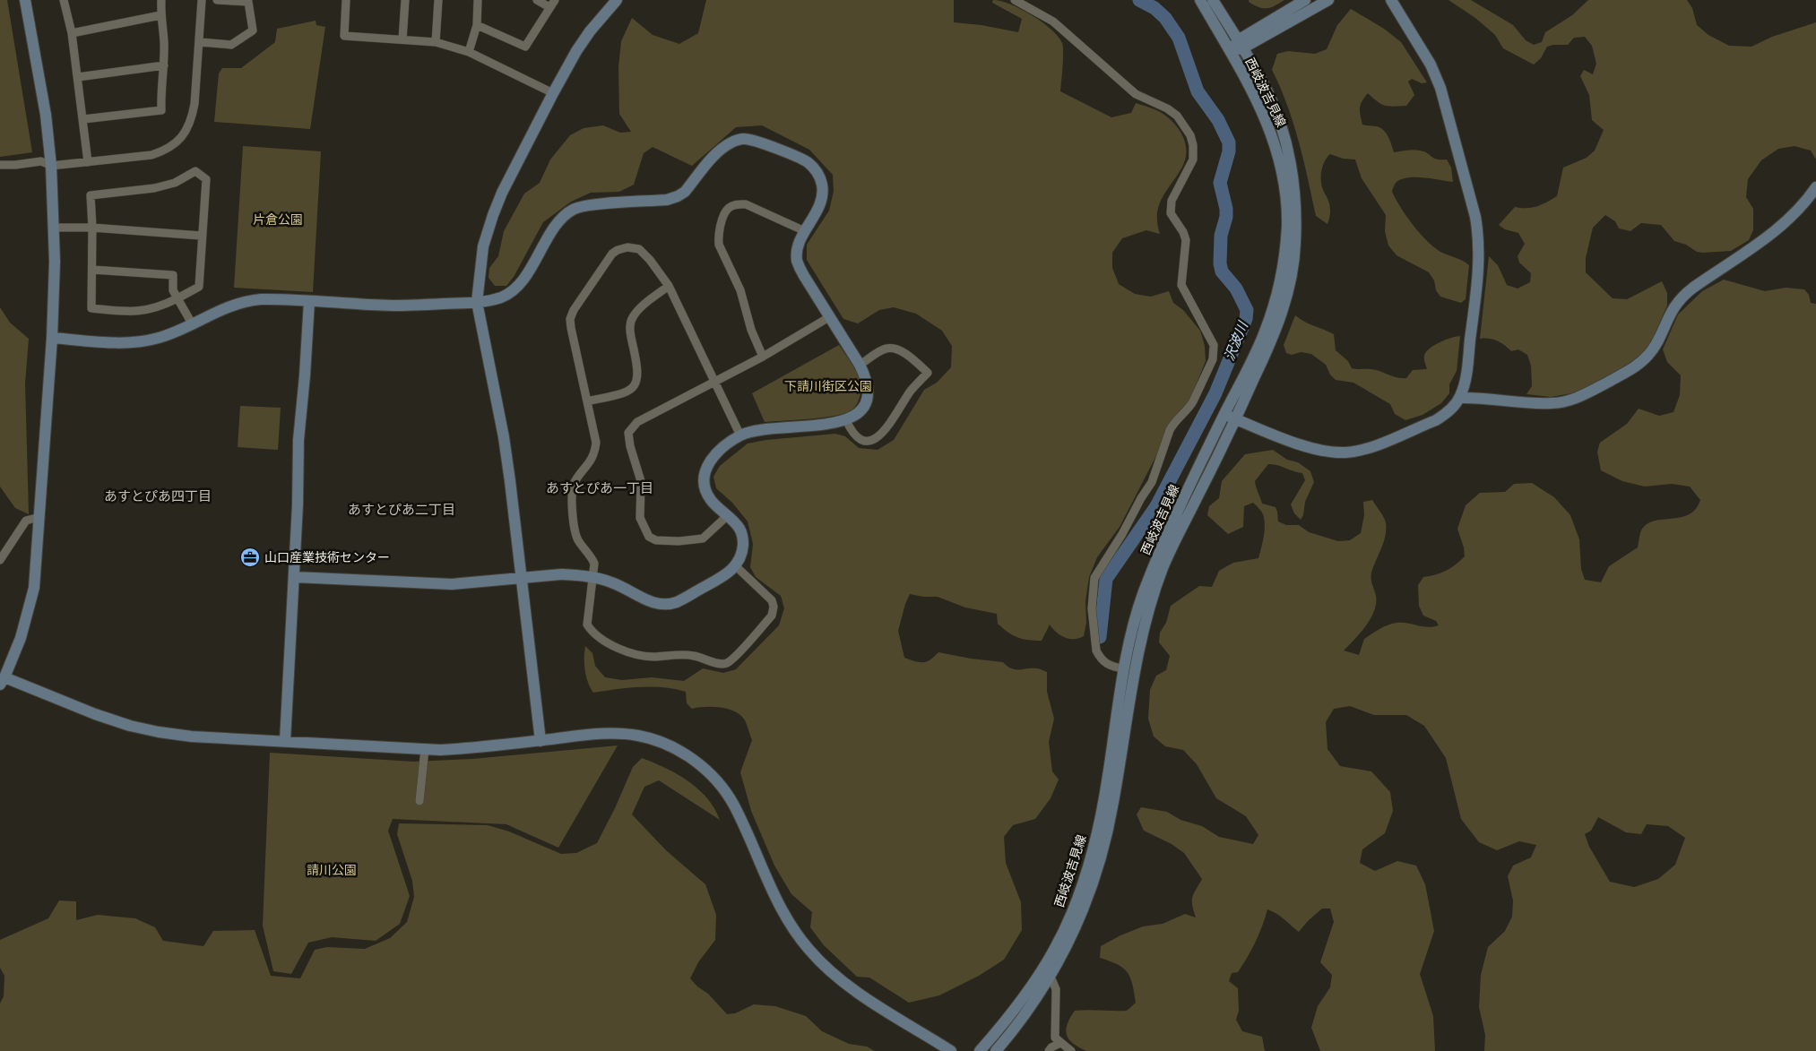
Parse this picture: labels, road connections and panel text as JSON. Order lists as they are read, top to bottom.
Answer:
{
  "streets": {
    "street": ["西岐波吉見線"]
  },
  "districts": ["あすとぴあ一丁目", "あすとぴあ四丁目", "あすとぴあ二丁目"],
  "water": ["沢波川"],
  "parks": ["片倉公園", "下請川街区公園", "請川公園"],
  "places": {
    "office": ["山口産業技術センター"]
  }
}
